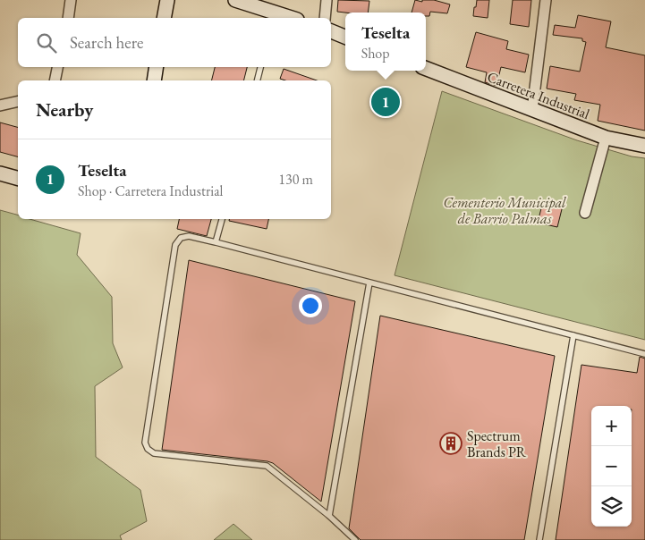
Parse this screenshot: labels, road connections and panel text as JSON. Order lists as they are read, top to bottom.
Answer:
{
  "streets": {
    "street": ["Carretera Industrial"]
  },
  "parks": ["Cementerio Municipal de Barrio Palmas"],
  "places": {
    "building": ["Spectrum Brands PR"]
  },
  "page": {
    "popup": ["Teselta", "Shop"],
    "search": "Search here",
    "heading": "Nearby",
    "pins": "1",
    "list": [
      {
        "mark": "1",
        "name": "Teselta",
        "note": "Shop · Carretera Industrial",
        "value": "130 m"
      }
    ],
    "map_buttons": ["+", "−"]
  }
}
